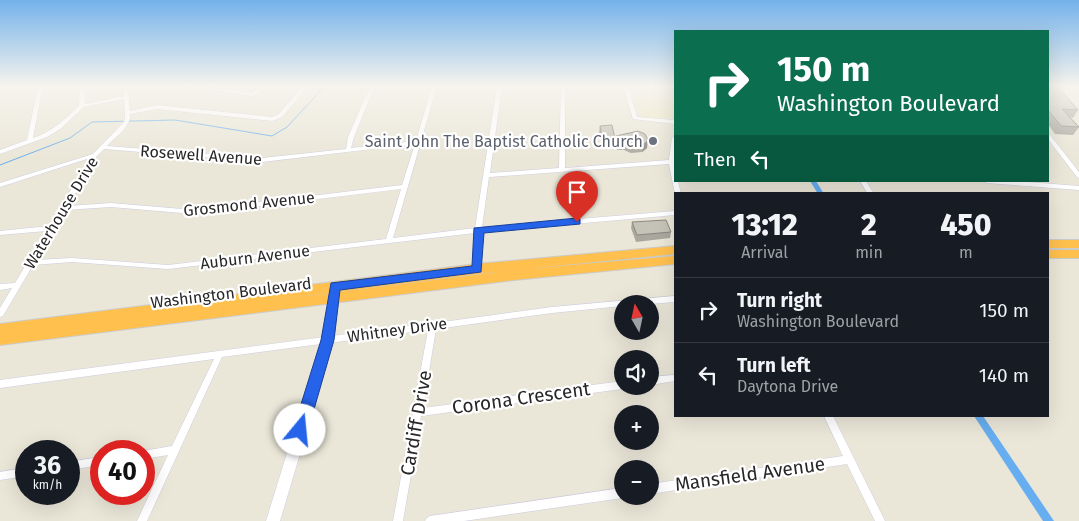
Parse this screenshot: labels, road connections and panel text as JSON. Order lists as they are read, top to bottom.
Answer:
{
  "streets": {
    "highway": ["Washington Boulevard"],
    "street": [
      "Rosewell Avenue",
      "Grosmond Avenue",
      "Waterhouse Drive",
      "Auburn Avenue",
      "Whitney Drive",
      "Corona Crescent",
      "Cardiff Drive",
      "Mansfield Avenue"
    ]
  },
  "crossings": [
    ["Rosewell Avenue", "Waterhouse Drive"],
    ["Grosmond Avenue", "Waterhouse Drive"],
    ["Waterhouse Drive", "Auburn Avenue"],
    ["Whitney Drive", "Cardiff Drive"],
    ["Corona Crescent", "Cardiff Drive"]
  ],
  "places": ["Saint John The Baptist Catholic Church"],
  "north": "top",
  "page": {
    "turn": ["150 m", "Washington Boulevard"],
    "then": "Then",
    "eta": [
      "13:12",
      "Arrival",
      "2",
      "min",
      "450",
      "m"
    ],
    "list": [
      {
        "name": "Turn right",
        "note": "Washington Boulevard",
        "value": "150 m"
      },
      {
        "name": "Turn left",
        "note": "Daytona Drive",
        "value": "140 m"
      }
    ],
    "map_buttons": ["+", "−"],
    "speed": "36 km/h",
    "limit": "40"
  }
}
